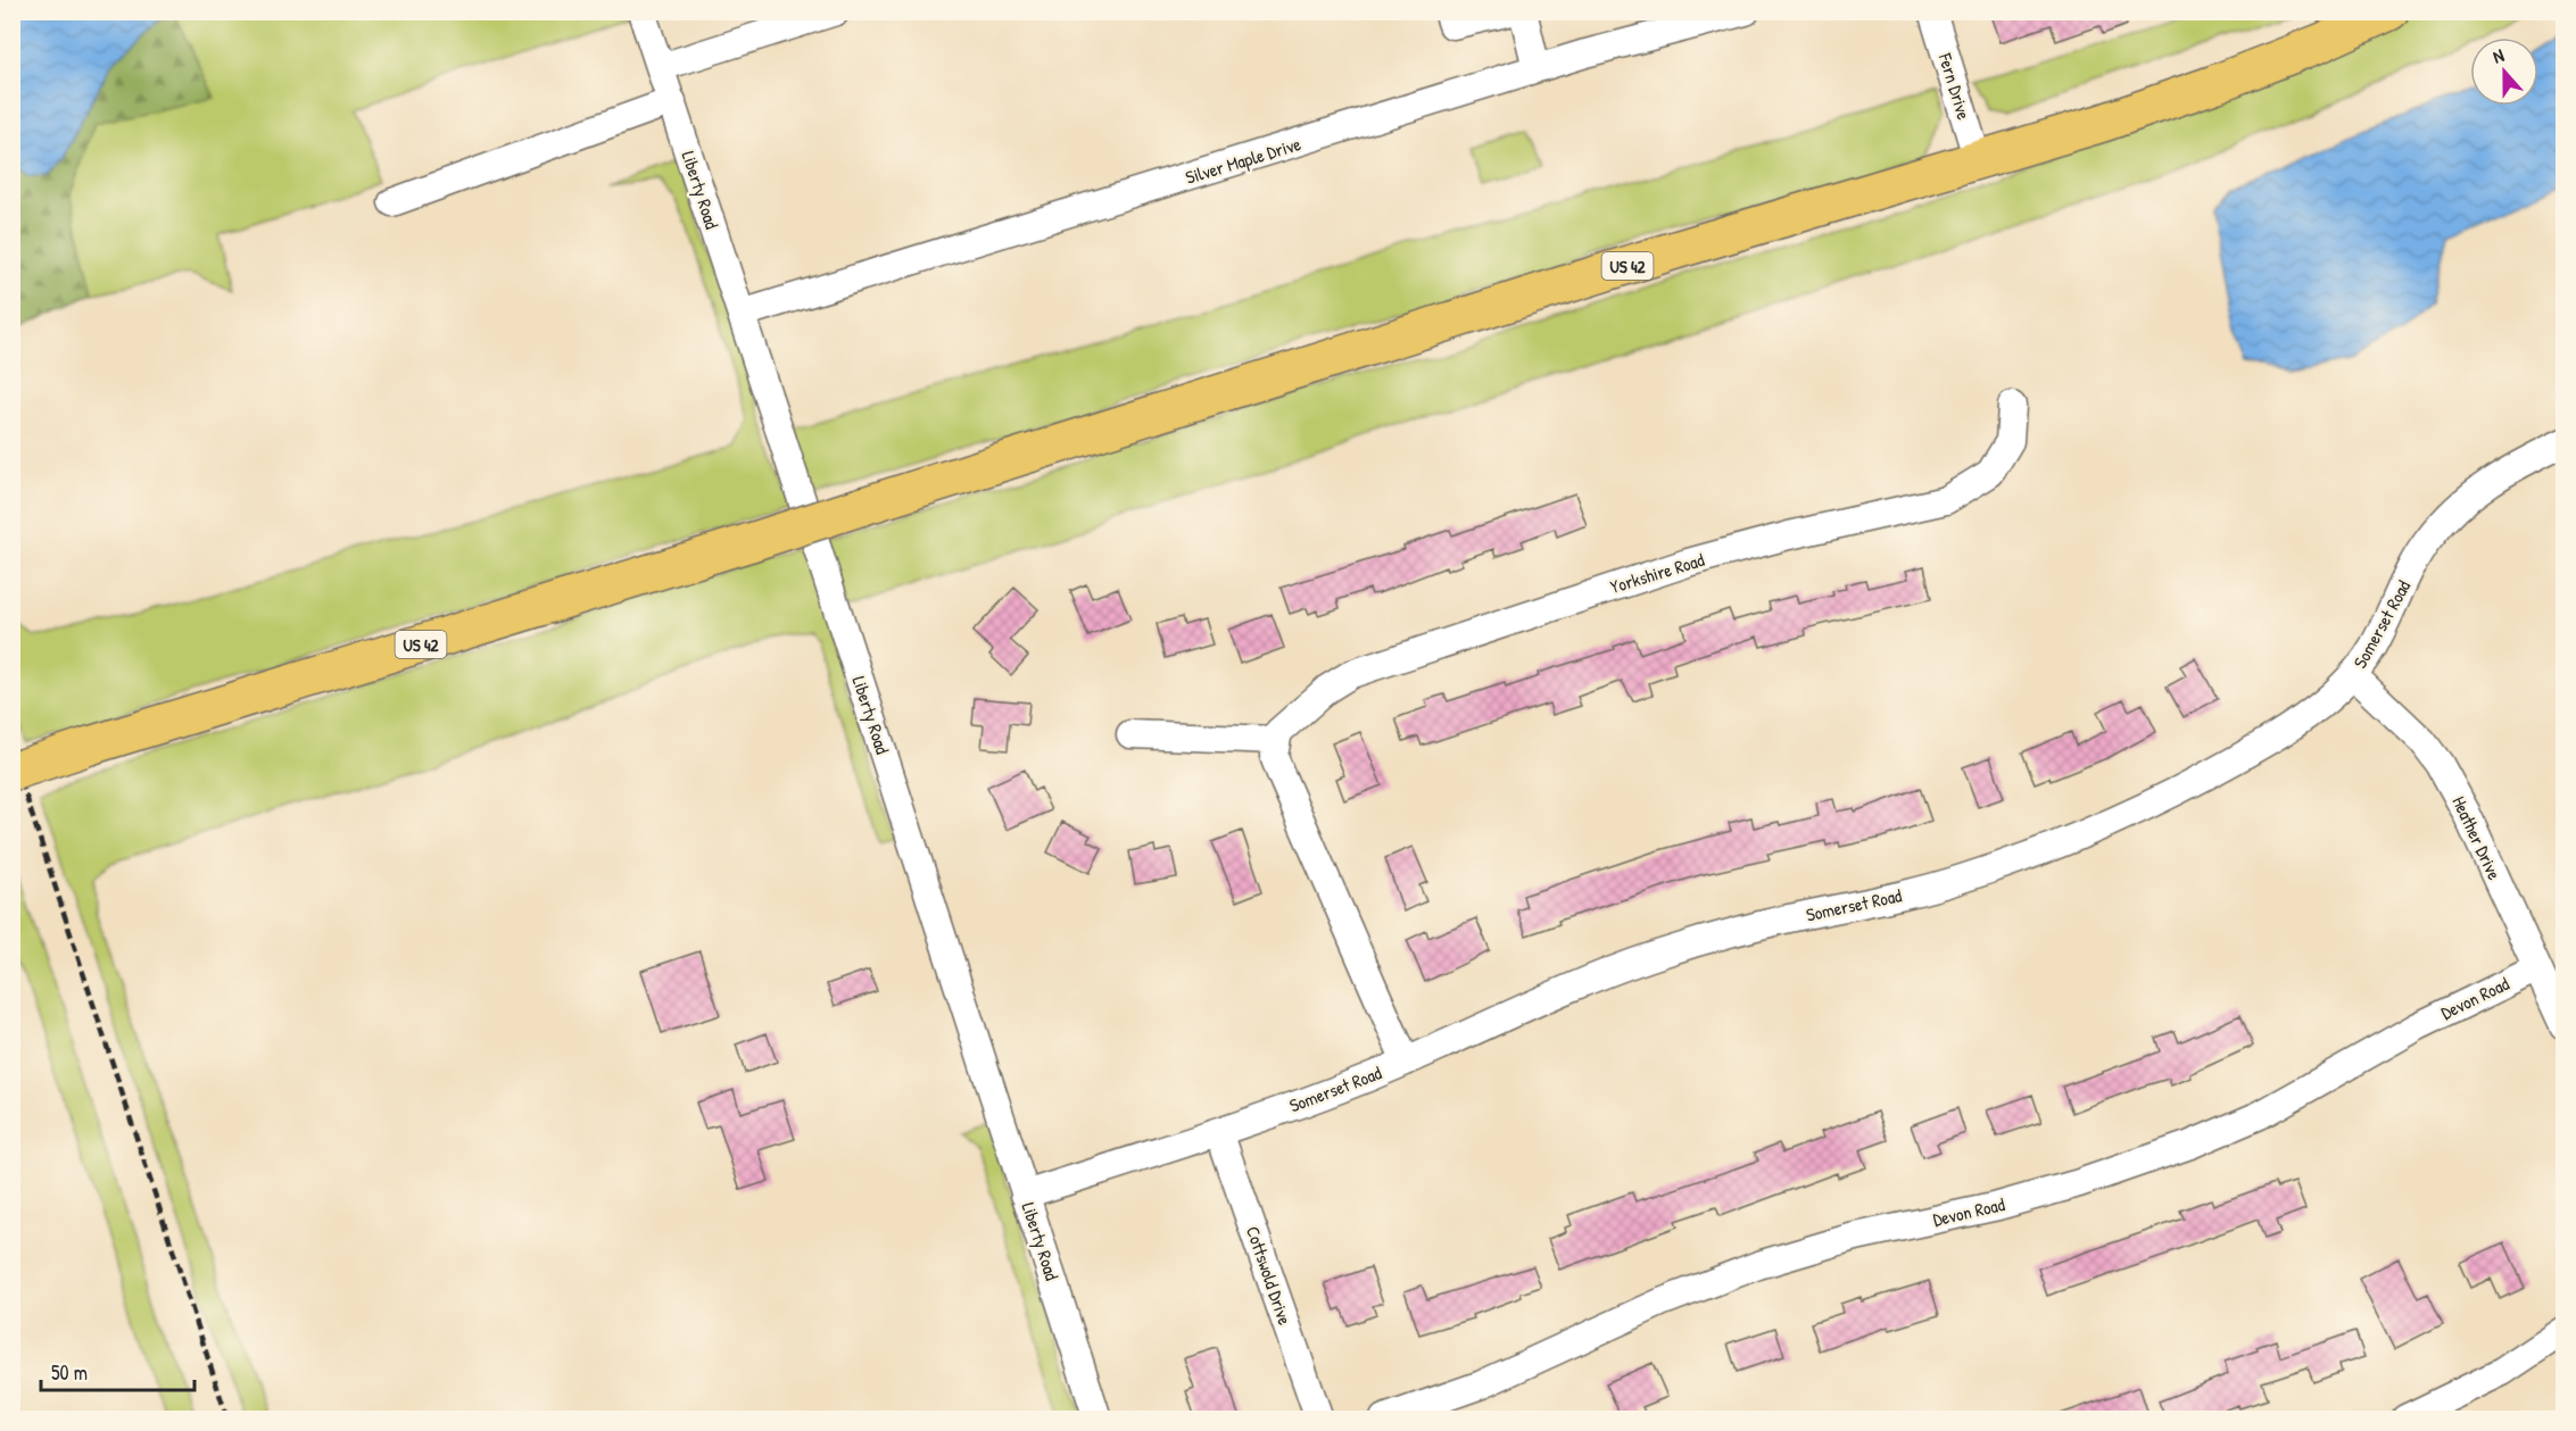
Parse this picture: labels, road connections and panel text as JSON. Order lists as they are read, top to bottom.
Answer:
{
  "streets": {
    "highway": ["US 42"],
    "street": [
      "Fern Drive",
      "Silver Maple Drive",
      "Liberty Road",
      "Yorkshire Road",
      "Somerset Road",
      "Heather Drive",
      "Devon Road",
      "Cottswold Drive"
    ]
  },
  "crossings": [
    ["Fern Drive", "US 42"],
    ["Silver Maple Drive", "Liberty Road"],
    ["Liberty Road", "Somerset Road"],
    ["Somerset Road", "Heather Drive"],
    ["Somerset Road", "Cottswold Drive"],
    ["Heather Drive", "Devon Road"]
  ],
  "scale_bar": "50 m",
  "north": "top"
}
